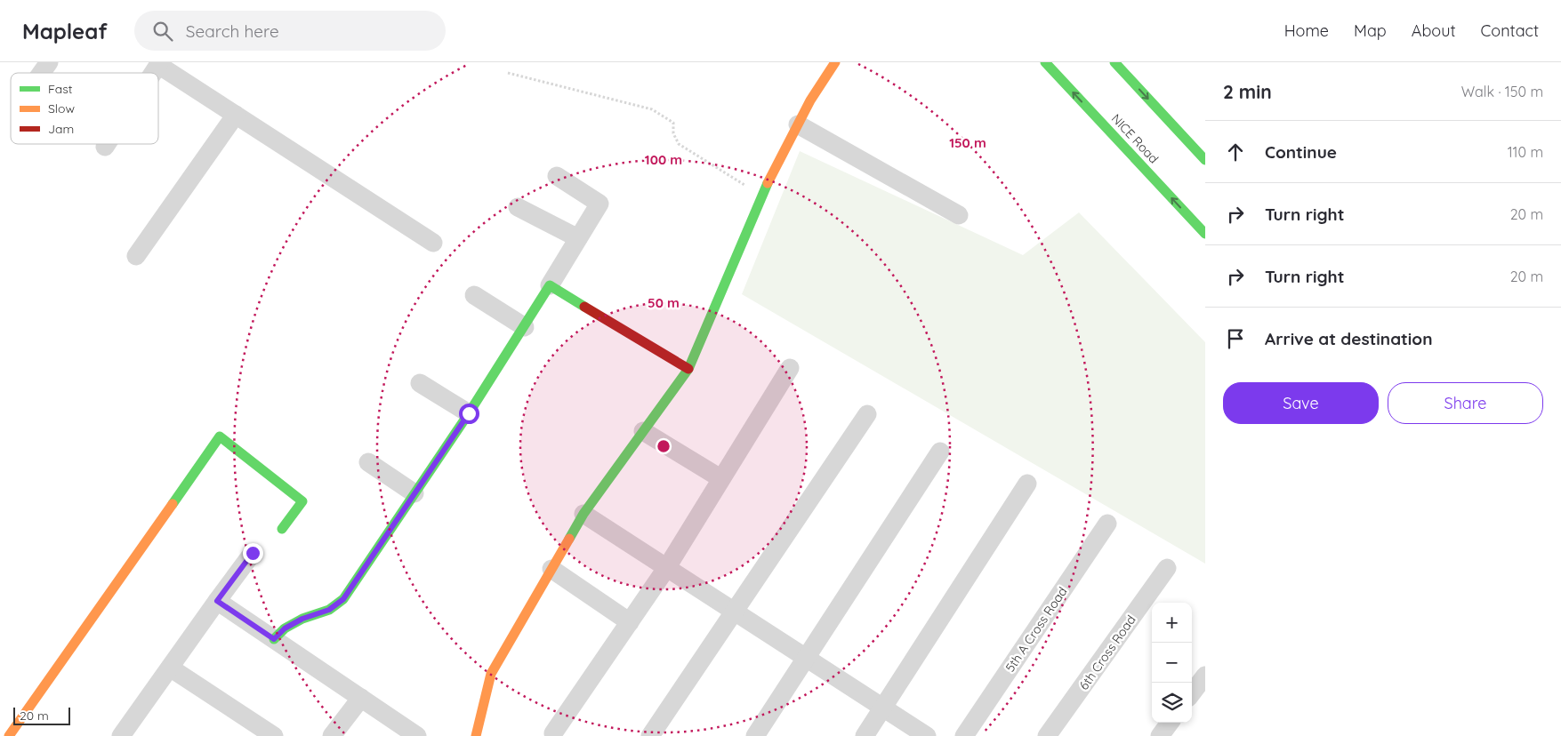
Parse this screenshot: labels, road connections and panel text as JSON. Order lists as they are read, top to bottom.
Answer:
{
  "streets": {
    "main road": ["NICE Road"],
    "street": ["5th A Cross Road", "6th Cross Road"]
  },
  "legend": ["Fast", "Slow", "Jam"],
  "scale_bar": "20 m",
  "page": {
    "header": "Mapleaf",
    "search": "Search here",
    "nav": [
      "Home",
      "Map",
      "About",
      "Contact"
    ],
    "heading": ["2 min", "Walk · 150 m"],
    "list": [
      ["Continue", "110 m"],
      ["Turn right", "20 m"],
      ["Turn right", "20 m"],
      "Arrive at destination"
    ],
    "buttons": ["Save", "Share"],
    "map_buttons": ["+", "−"],
    "scale": "20 m"
  },
  "rings": ["150 m", "100 m", "50 m"]
}
